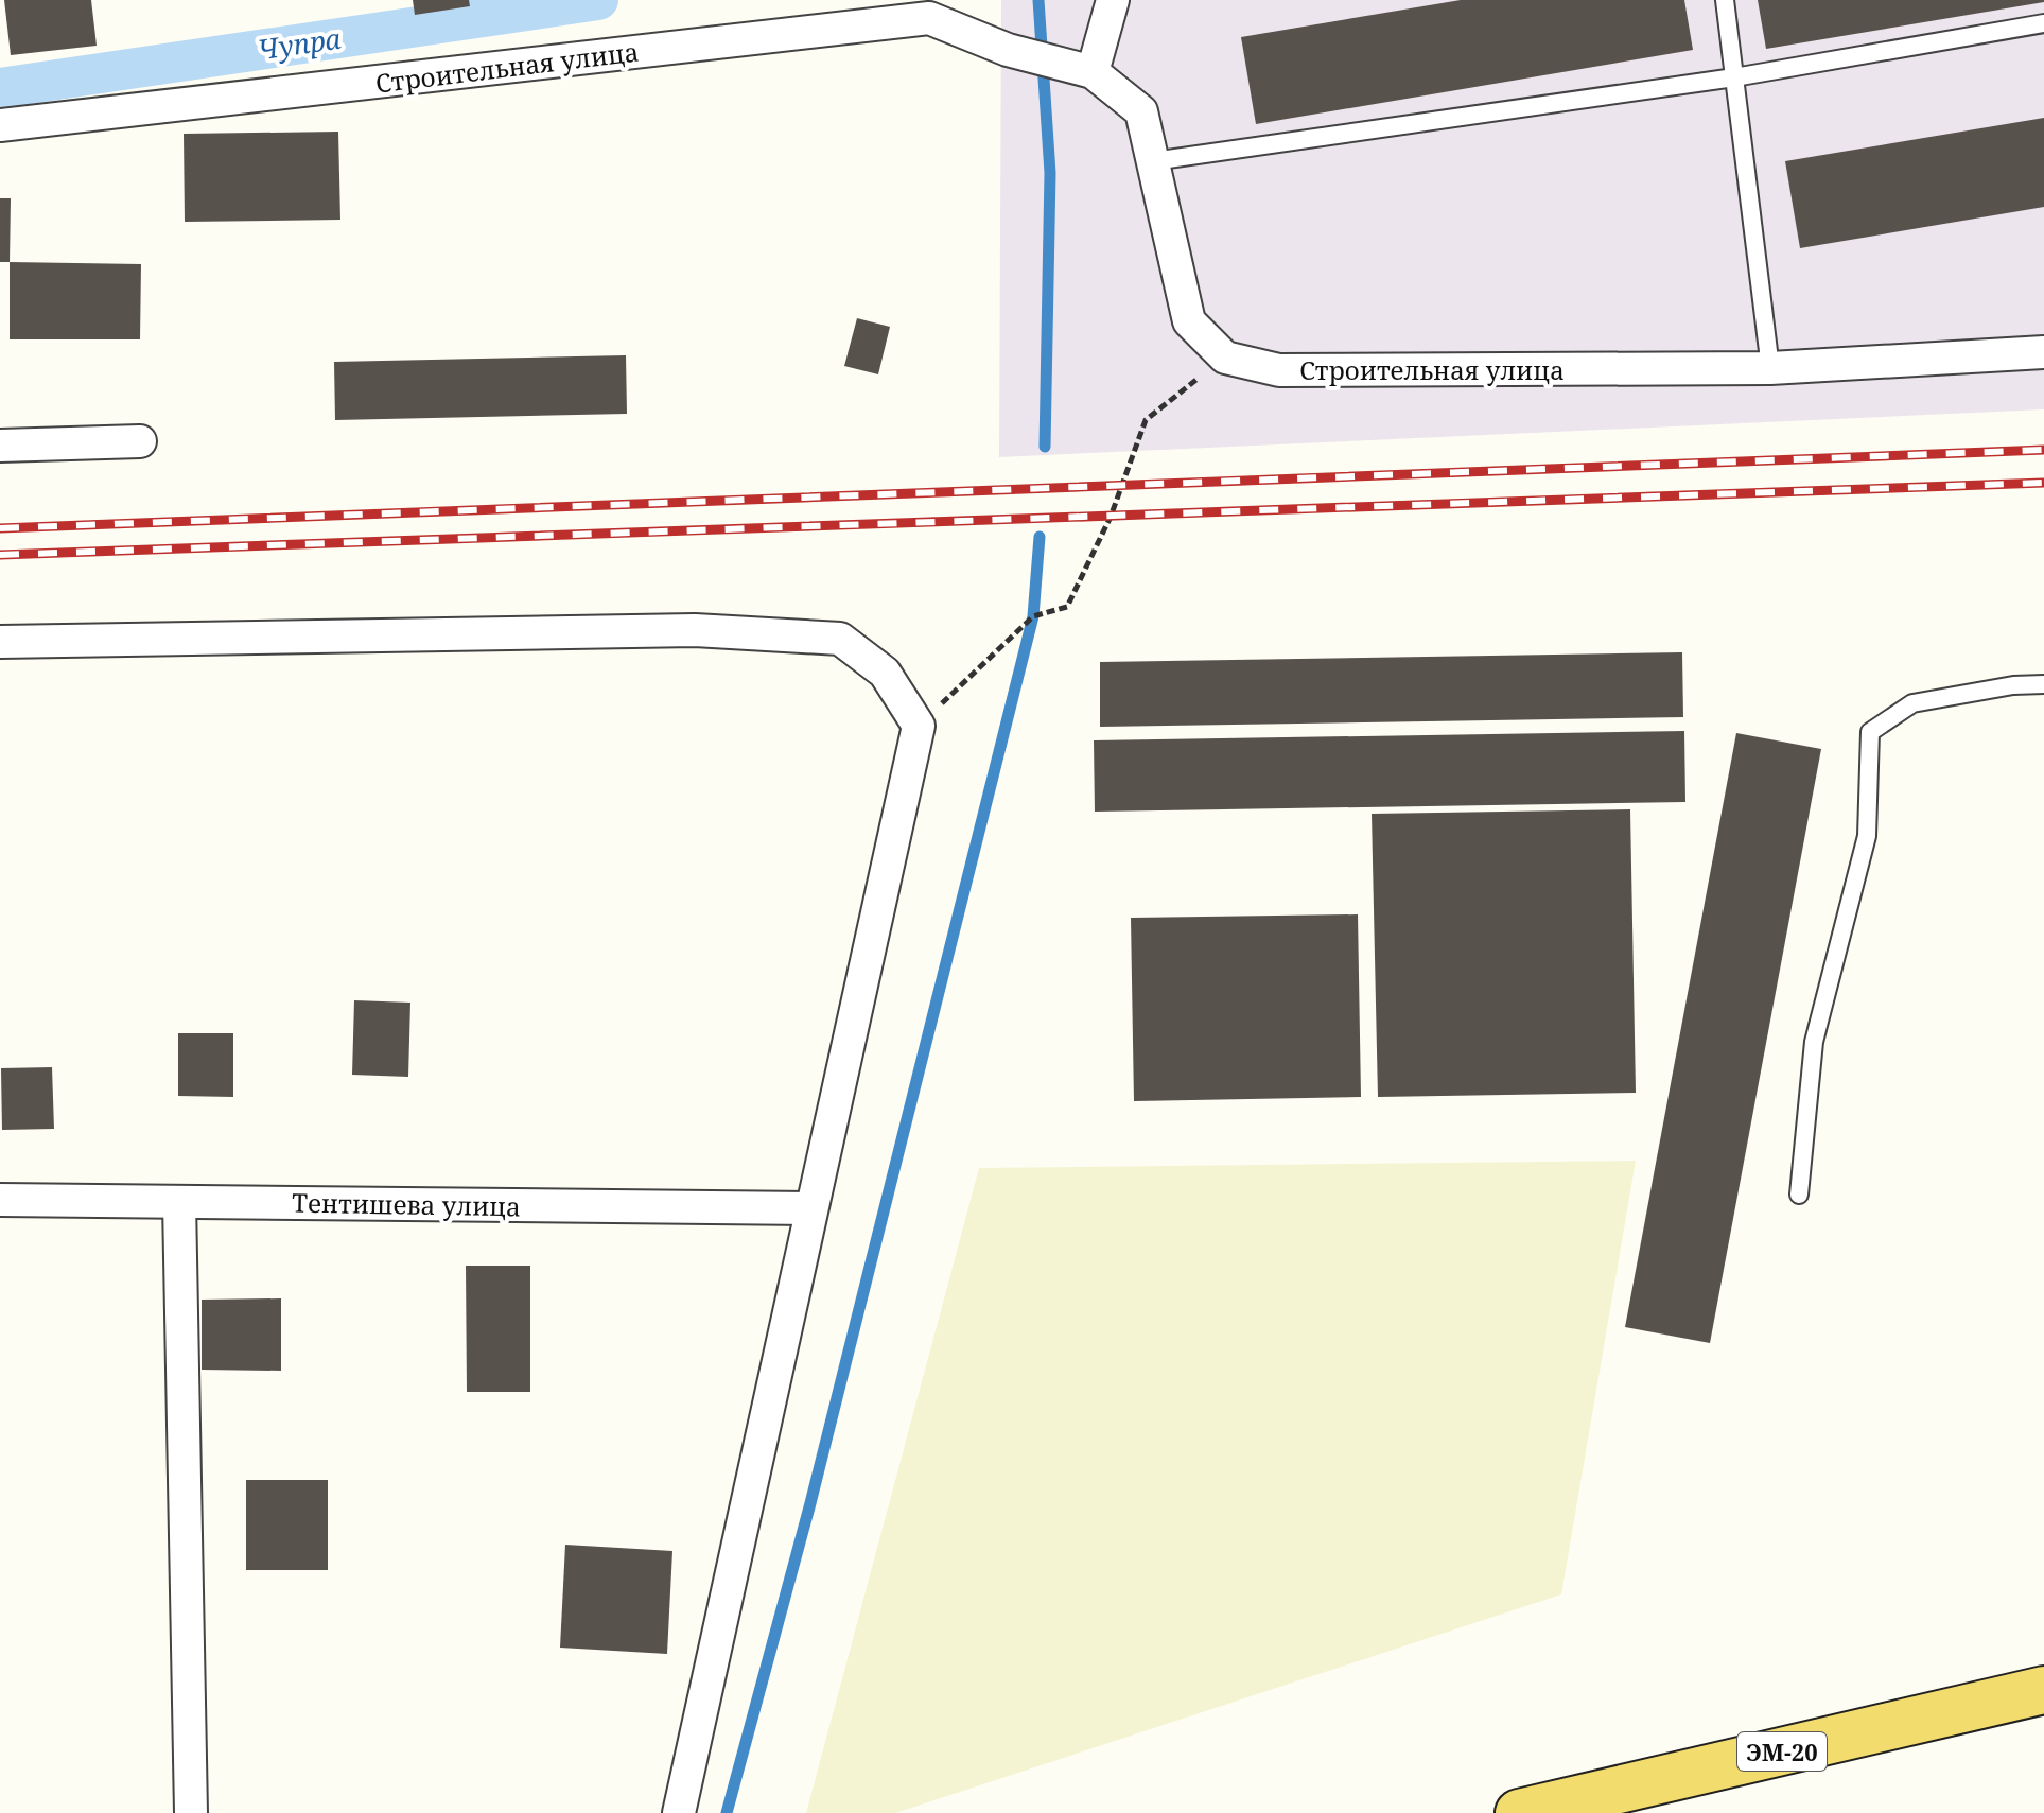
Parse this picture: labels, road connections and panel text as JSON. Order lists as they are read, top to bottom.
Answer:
{
  "streets": {
    "main road": ["ЭМ-20"],
    "street": ["Строительная улица", "Тентишева улица"]
  },
  "water": ["Чупра"]
}
